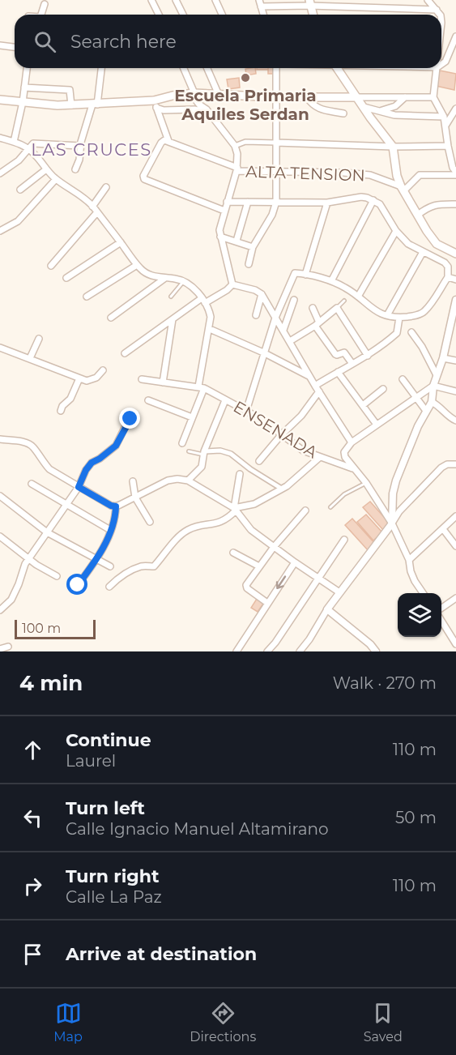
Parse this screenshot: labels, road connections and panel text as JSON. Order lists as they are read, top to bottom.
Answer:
{
  "streets": {
    "street": ["ALTA TENSION", "ENSENADA"]
  },
  "districts": ["LAS CRUCES"],
  "places": ["Escuela Primaria Aquiles Serdan"],
  "scale_bar": "100 m",
  "page": {
    "search": "Search here",
    "scale": "100 m",
    "heading": ["4 min", "Walk · 270 m"],
    "list": [
      ["Continue", "Laurel", "110 m"],
      ["Turn left", "Calle Ignacio Manuel Altamirano", "50 m"],
      ["Turn right", "Calle La Paz", "110 m"],
      "Arrive at destination"
    ],
    "nav": ["Map", "Directions", "Saved"]
  }
}
